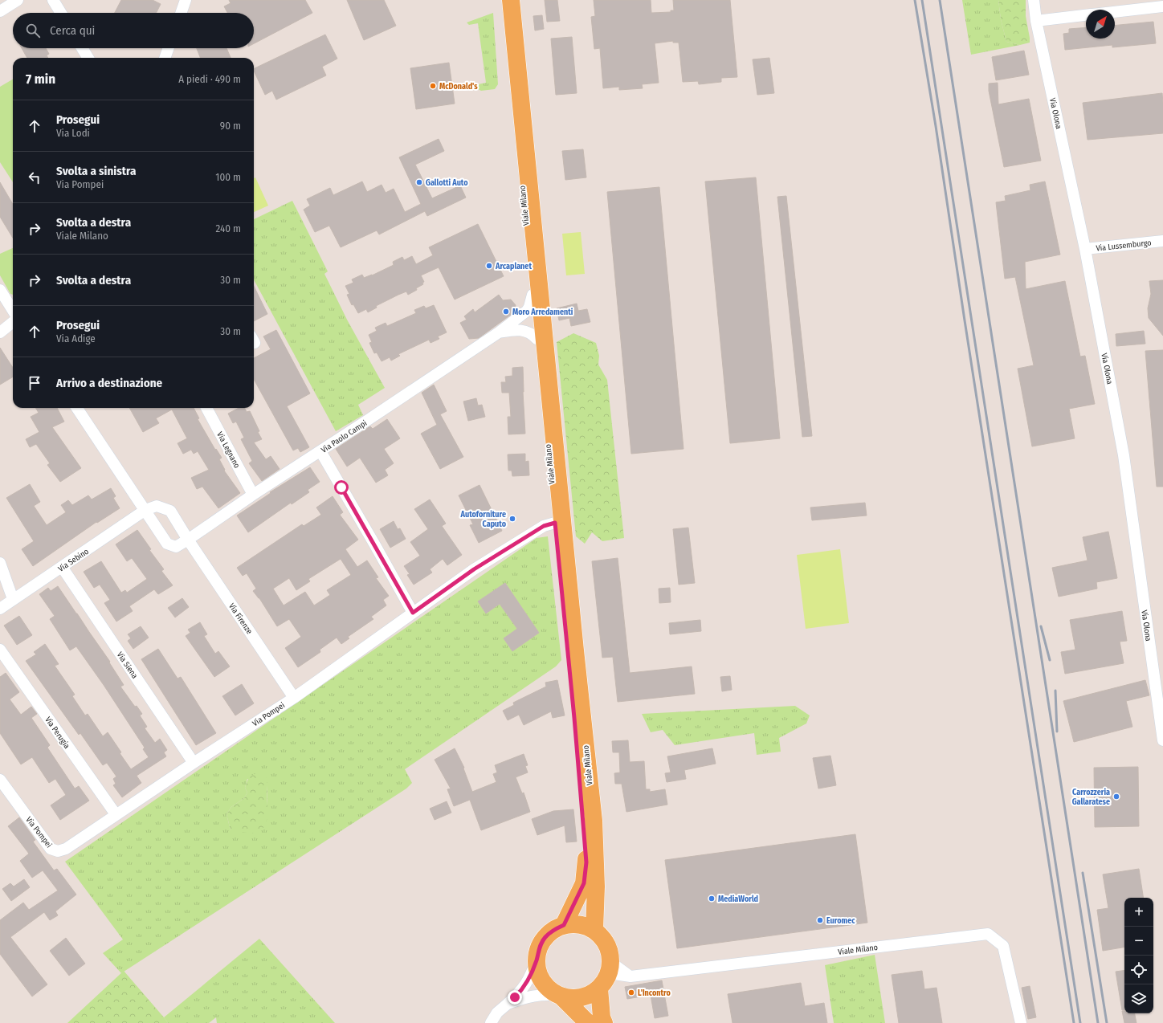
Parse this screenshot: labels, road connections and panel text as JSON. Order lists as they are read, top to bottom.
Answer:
{
  "streets": {
    "main road": ["Viale Milano"],
    "street": [
      "Via Olona",
      "Via Lussemburgo",
      "Via Paolo Campi",
      "Via Legnano",
      "Via Sebino",
      "Via Firenze",
      "Via Siena",
      "Via Pompei",
      "Via Perugia"
    ]
  },
  "crossings": [
    ["Via Olona", "Via Lussemburgo"],
    ["Viale Milano", "Via Paolo Campi"],
    ["Viale Milano", "Via Pompei"],
    ["Via Paolo Campi", "Via Legnano"],
    ["Via Paolo Campi", "Via Firenze"],
    ["Via Sebino", "Via Firenze"],
    ["Via Sebino", "Via Siena"],
    ["Via Firenze", "Via Pompei"],
    ["Via Siena", "Via Pompei"],
    ["Via Pompei", "Via Perugia"]
  ],
  "places": [
    "McDonald's",
    "Gallotti Auto",
    "Arcaplanet",
    "Moro Arredamenti",
    "Autoforniture Caputo",
    "Carrozzeria Gallaratese",
    "MediaWorld",
    "Euromec",
    "L'Incontro"
  ],
  "north": "top right",
  "page": {
    "search": "Cerca qui",
    "heading": ["7 min", "A piedi · 490 m"],
    "list": [
      ["Prosegui", "Via Lodi", "90 m"],
      ["Svolta a sinistra", "Via Pompei", "100 m"],
      ["Svolta a destra", "Viale Milano", "240 m"],
      ["Svolta a destra", "30 m"],
      ["Prosegui", "Via Adige", "30 m"],
      "Arrivo a destinazione"
    ],
    "map_buttons": ["+", "−"]
  }
}
